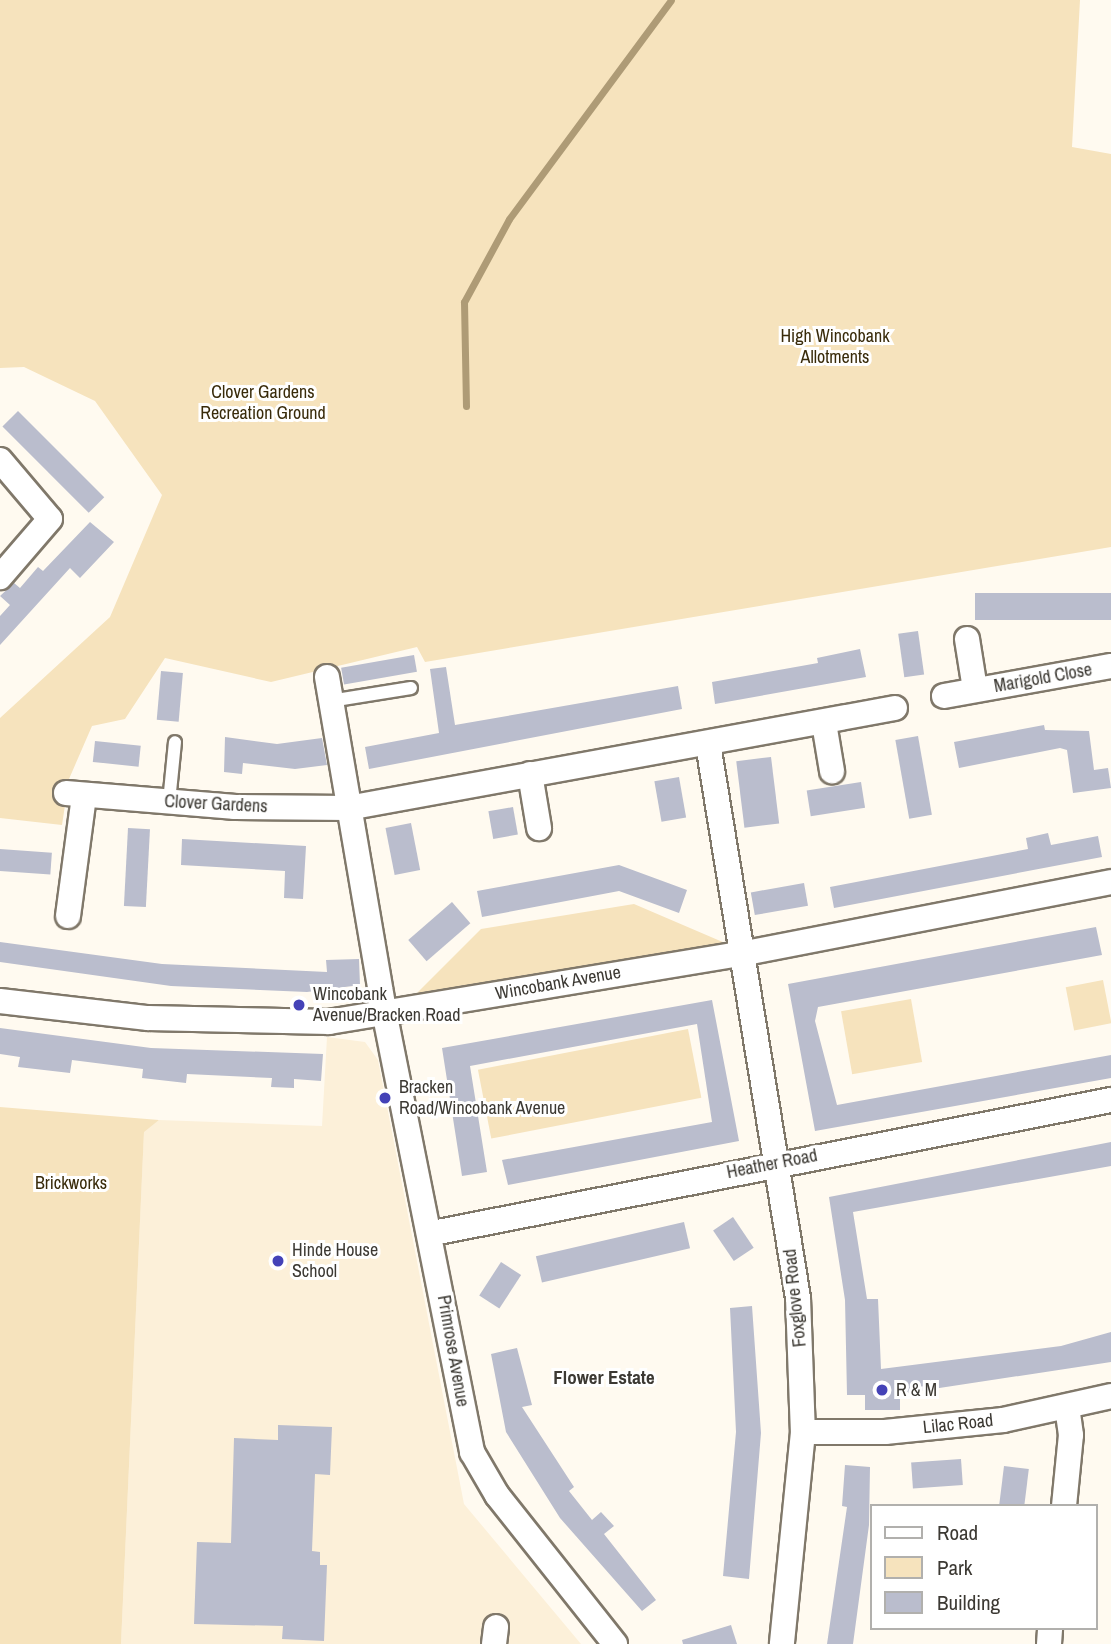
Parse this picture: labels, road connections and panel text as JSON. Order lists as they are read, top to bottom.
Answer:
{
  "streets": {
    "street": [
      "Marigold Close",
      "Clover Gardens",
      "Wincobank Avenue",
      "Heather Road",
      "Foxglove Road",
      "Primrose Avenue",
      "Lilac Road"
    ]
  },
  "crossings": [
    ["Wincobank Avenue", "Foxglove Road"],
    ["Wincobank Avenue", "Primrose Avenue"],
    ["Heather Road", "Foxglove Road"],
    ["Heather Road", "Primrose Avenue"],
    ["Foxglove Road", "Lilac Road"]
  ],
  "districts": ["Flower Estate"],
  "parks": ["High Wincobank Allotments", "Clover Gardens Recreation Ground", "Brickworks"],
  "places": [
    "Wincobank Avenue/Bracken Road",
    "Bracken Road/Wincobank Avenue",
    "Hinde House School",
    "R & M"
  ],
  "legend": ["Road", "Park", "Building"]
}
